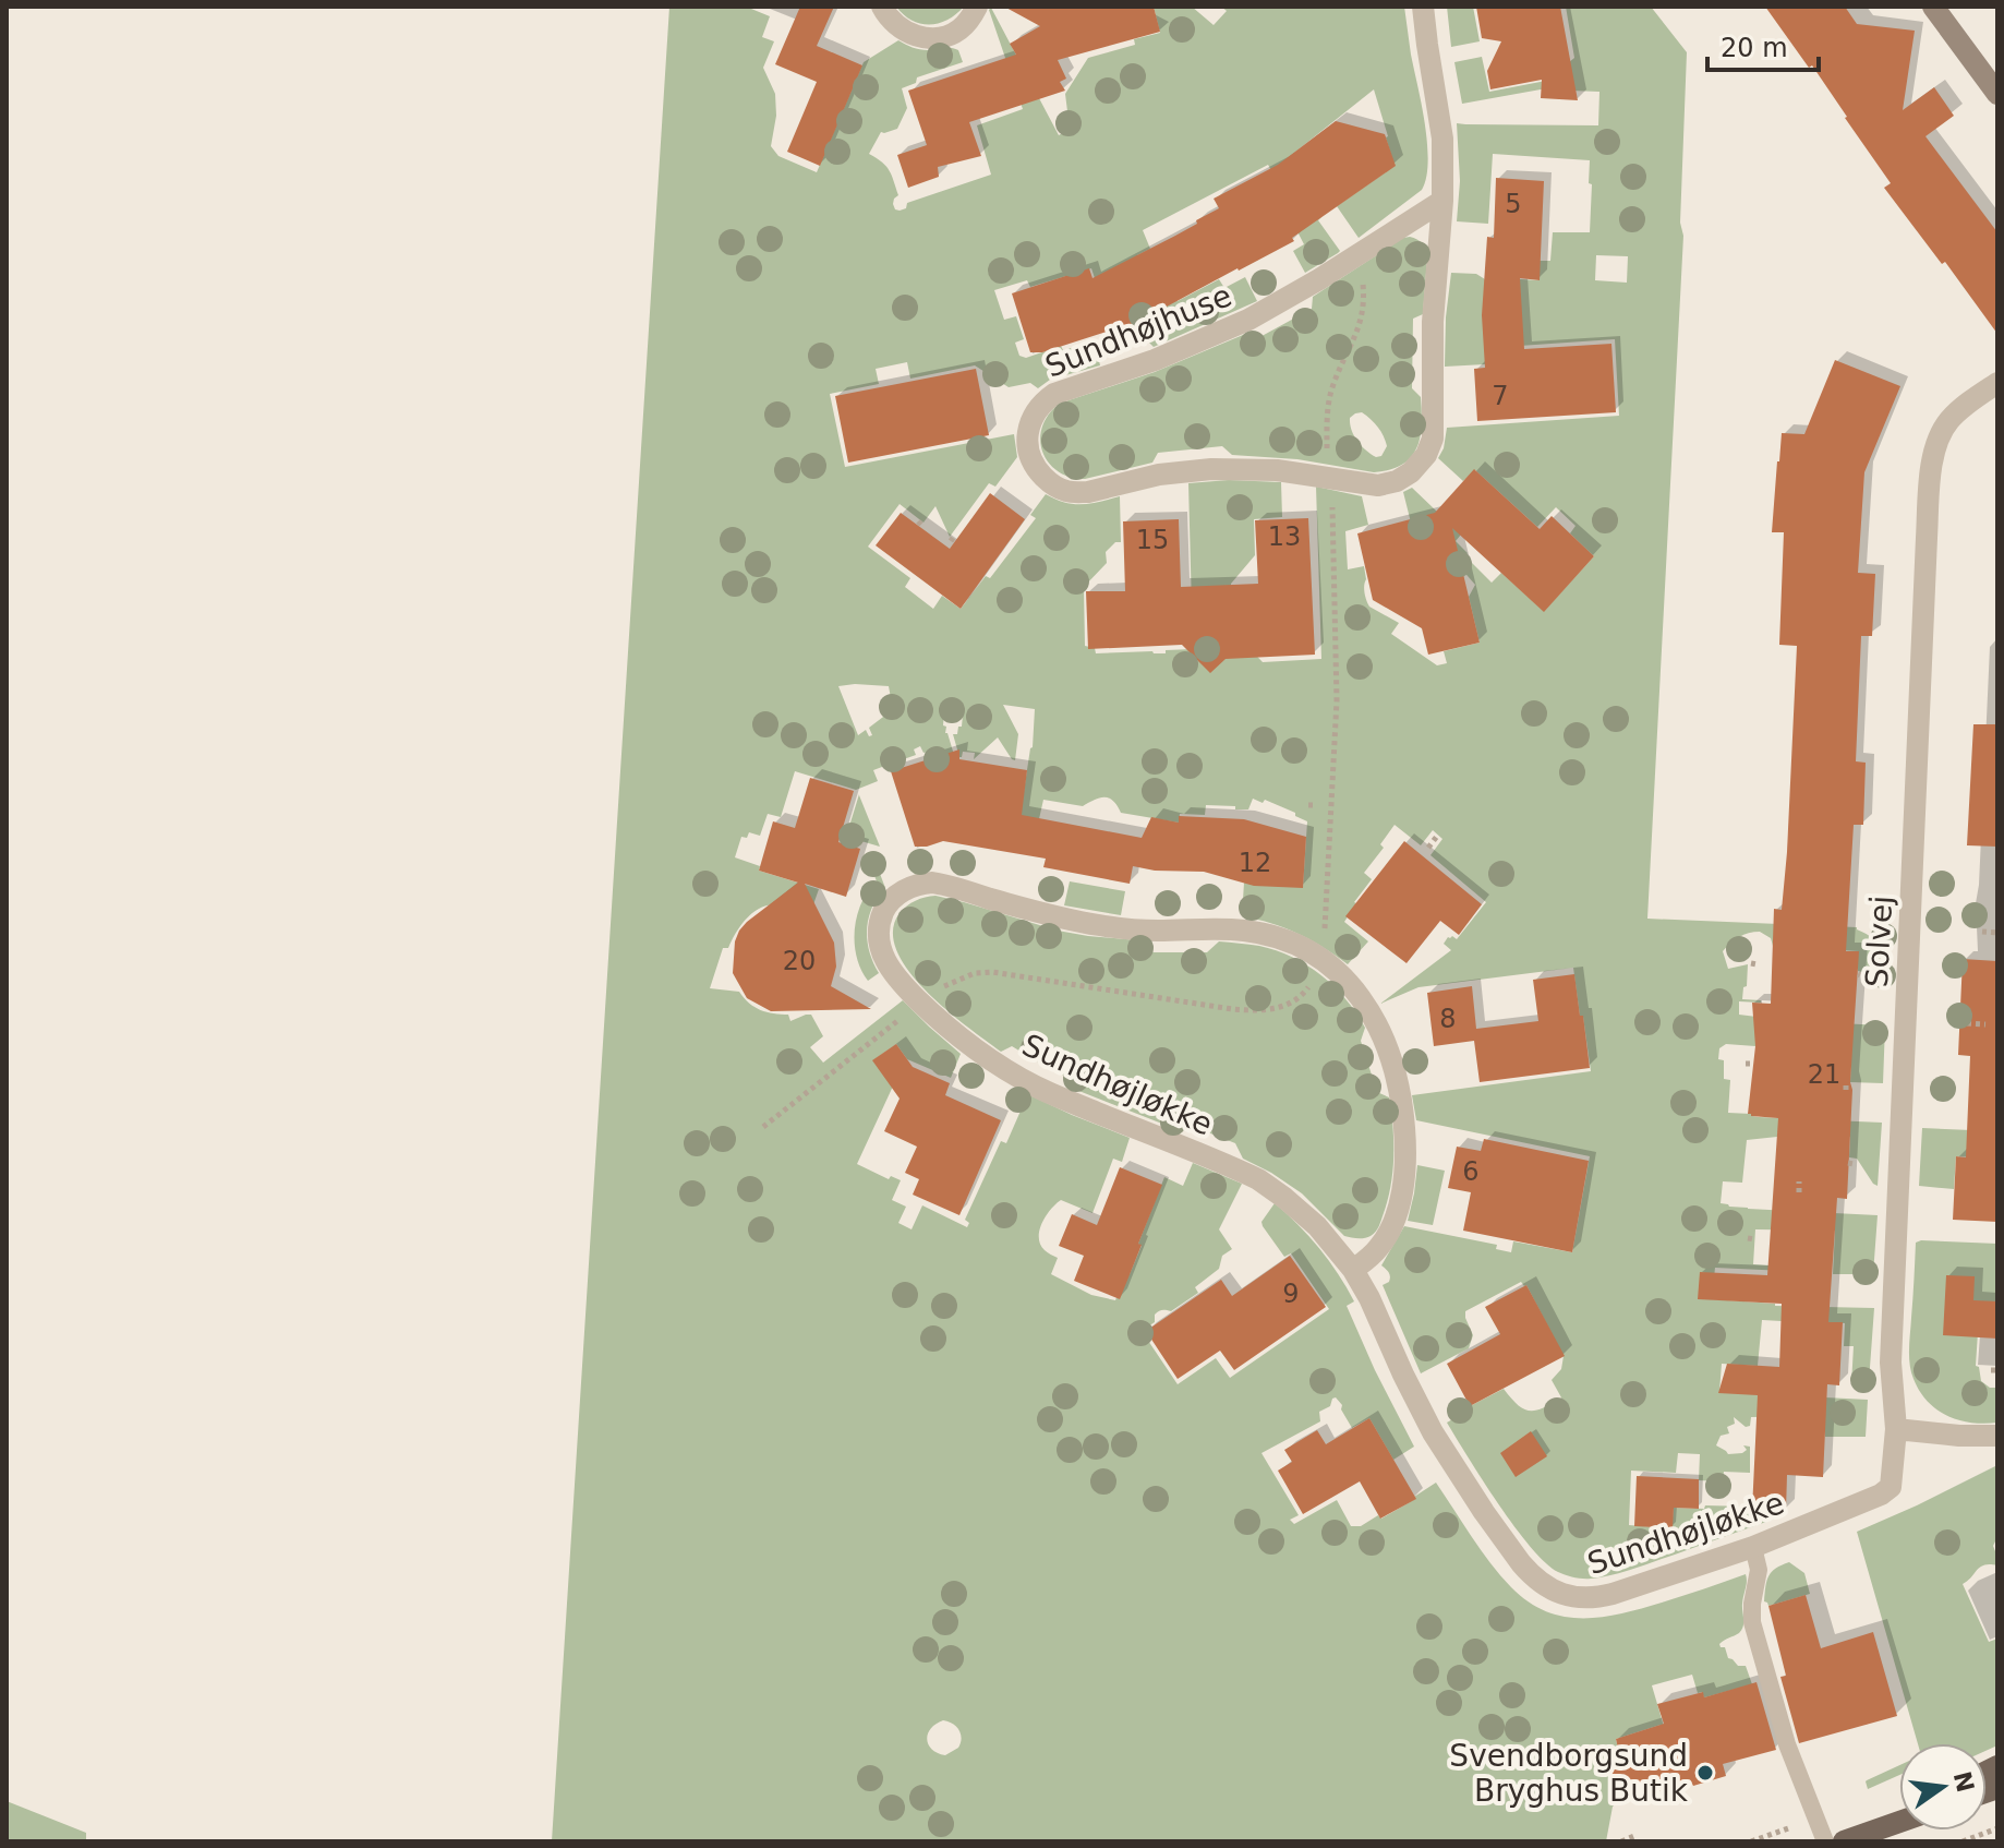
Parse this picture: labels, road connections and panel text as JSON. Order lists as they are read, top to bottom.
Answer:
{
  "streets": {
    "street": ["Sundhøjhuse", "Solvej", "Sundhøjløkke"]
  },
  "crossings": [
    ["Solvej", "Sundhøjløkke"]
  ],
  "places": ["Svendborgsund Bryghus Butik"],
  "house_numbers": [
    "5",
    "7",
    "13",
    "15",
    "12",
    "20",
    "8",
    "21",
    "6",
    "9"
  ],
  "scale_bar": "20 m",
  "north": "right"
}
